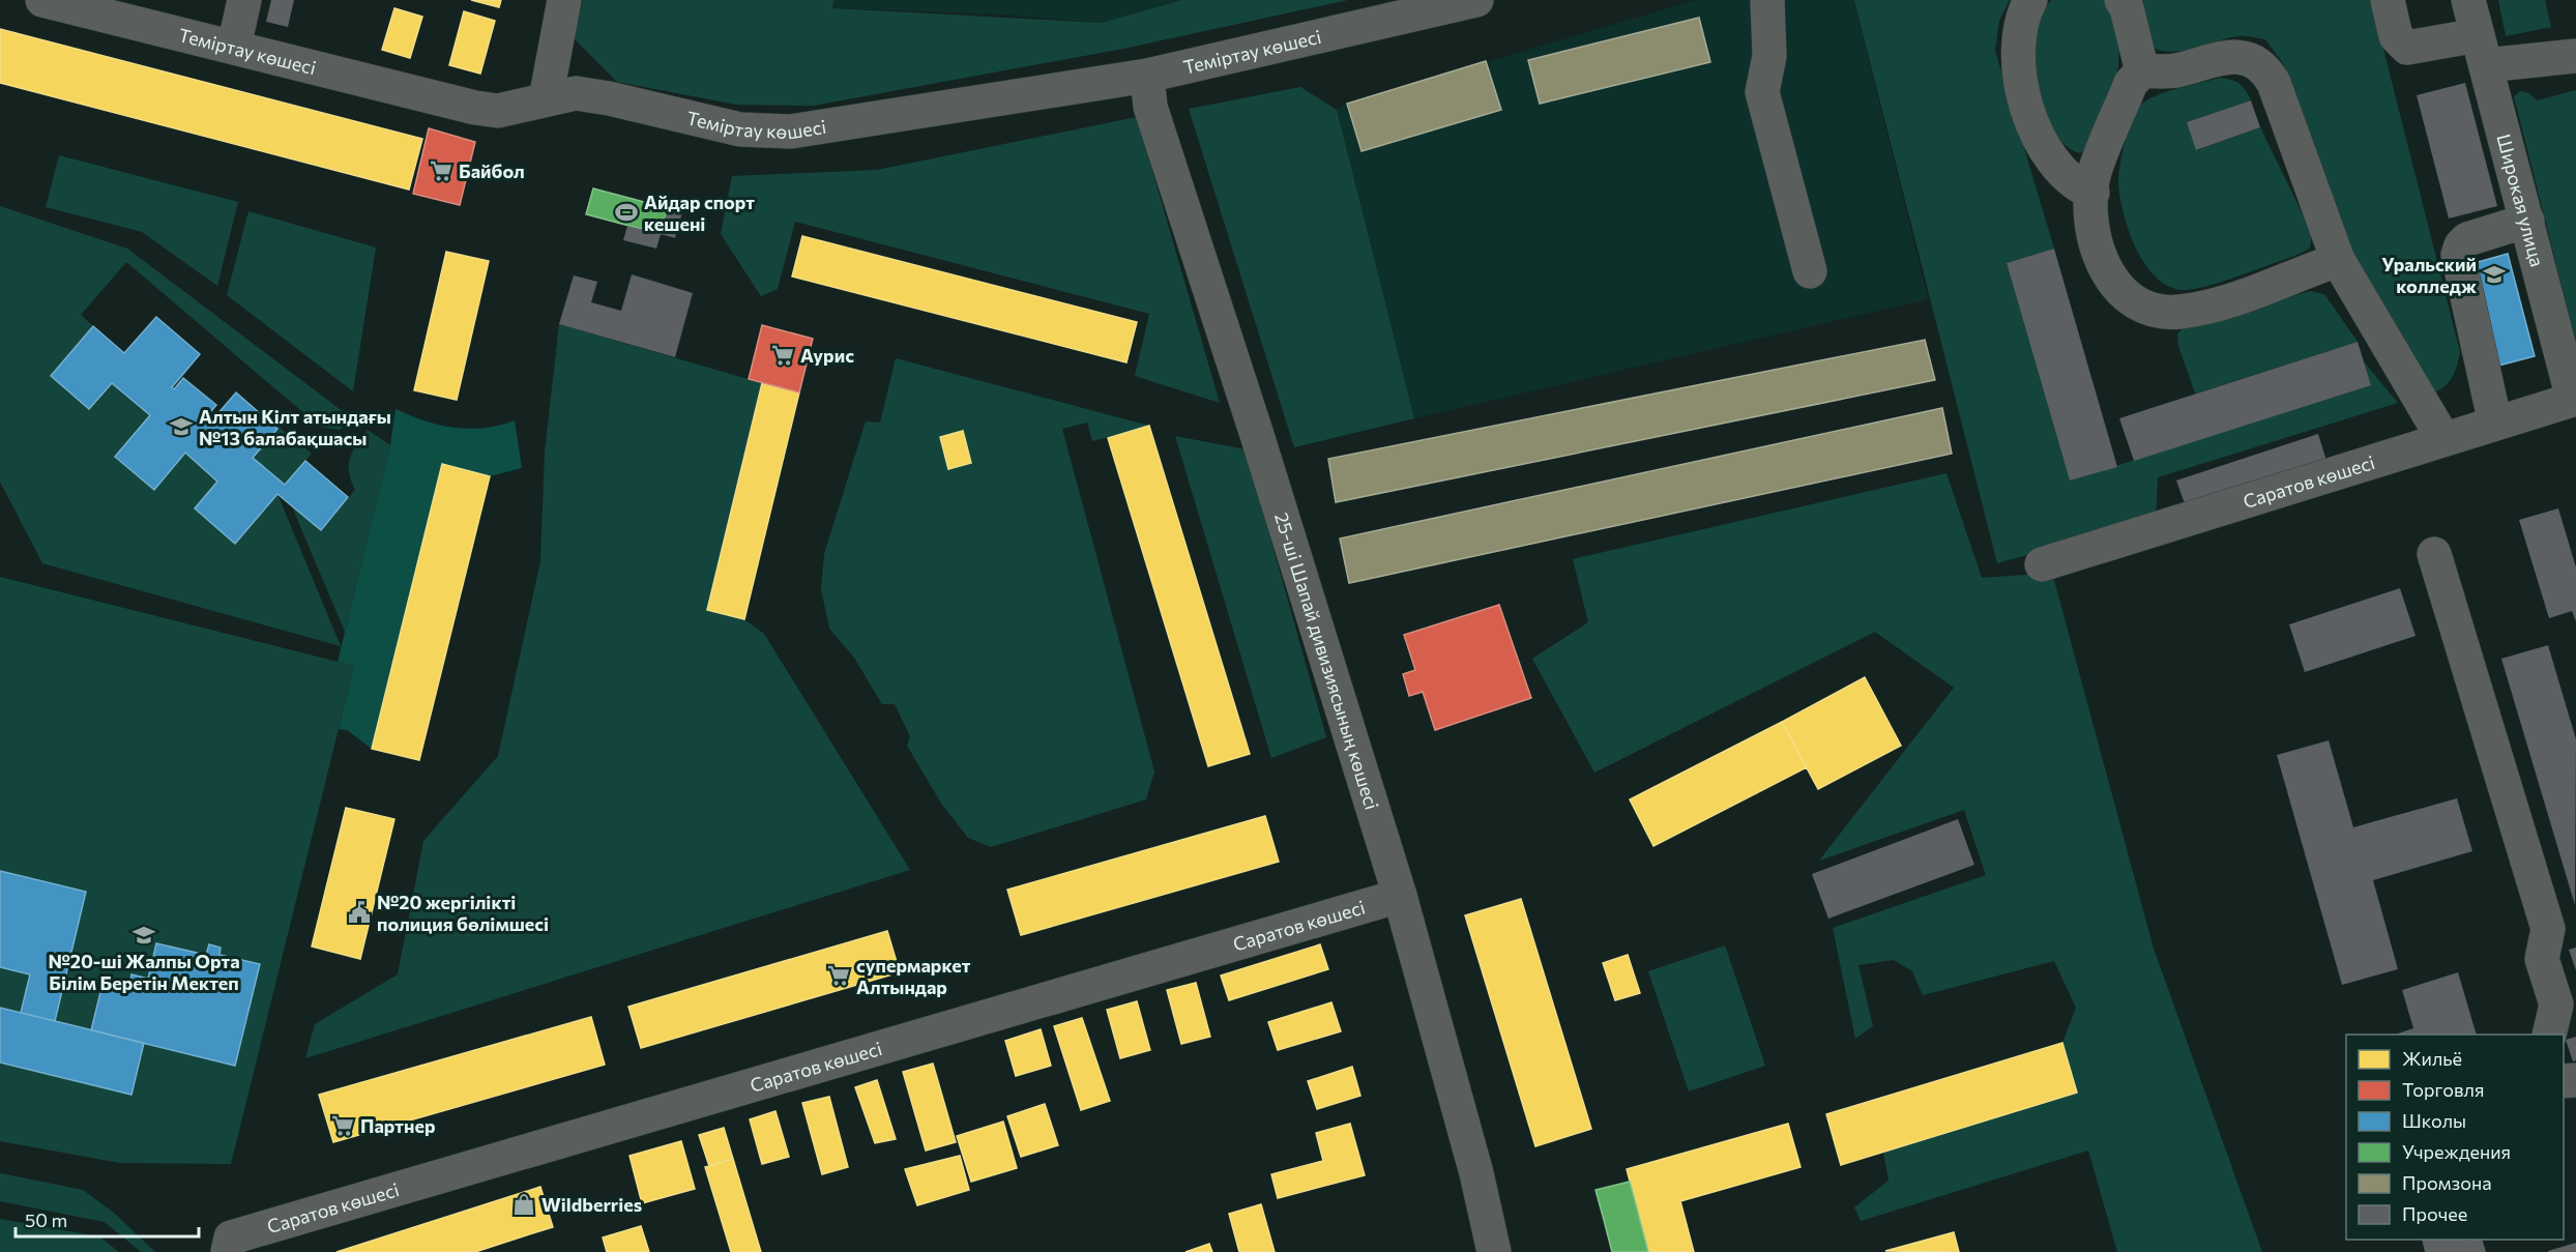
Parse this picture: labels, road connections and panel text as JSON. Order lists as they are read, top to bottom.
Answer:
{
  "streets": {
    "street": [
      "Теміртау көшесі",
      "Широкая улица",
      "Саратов көшесі",
      "25-ші Шапай дивизиясының көшесі"
    ]
  },
  "crossings": [
    ["Теміртау көшесі", "25-ші Шапай дивизиясының көшесі"],
    ["Широкая улица", "Саратов көшесі"],
    ["Саратов көшесі", "25-ші Шапай дивизиясының көшесі"]
  ],
  "places": {
    "supermarket": [
      "Байбол",
      "Аурис",
      "супермаркет Алтындар",
      "Партнер"
    ],
    "sports": ["Айдар спорт кешені"],
    "school or university": ["Уральский колледж", "Алтын Кілт атындағы №13 балабақшасы", "№20-ші Жалпы Орта Білім Беретін Мектеп"],
    "public building": ["№20 жергілікті полиция бөлімшесі"],
    "shop": ["Wildberries"]
  },
  "legend": [
    "Жильё",
    "Торговля",
    "Школы",
    "Учреждения",
    "Промзона",
    "Прочее"
  ],
  "scale_bar": "50 m"
}
